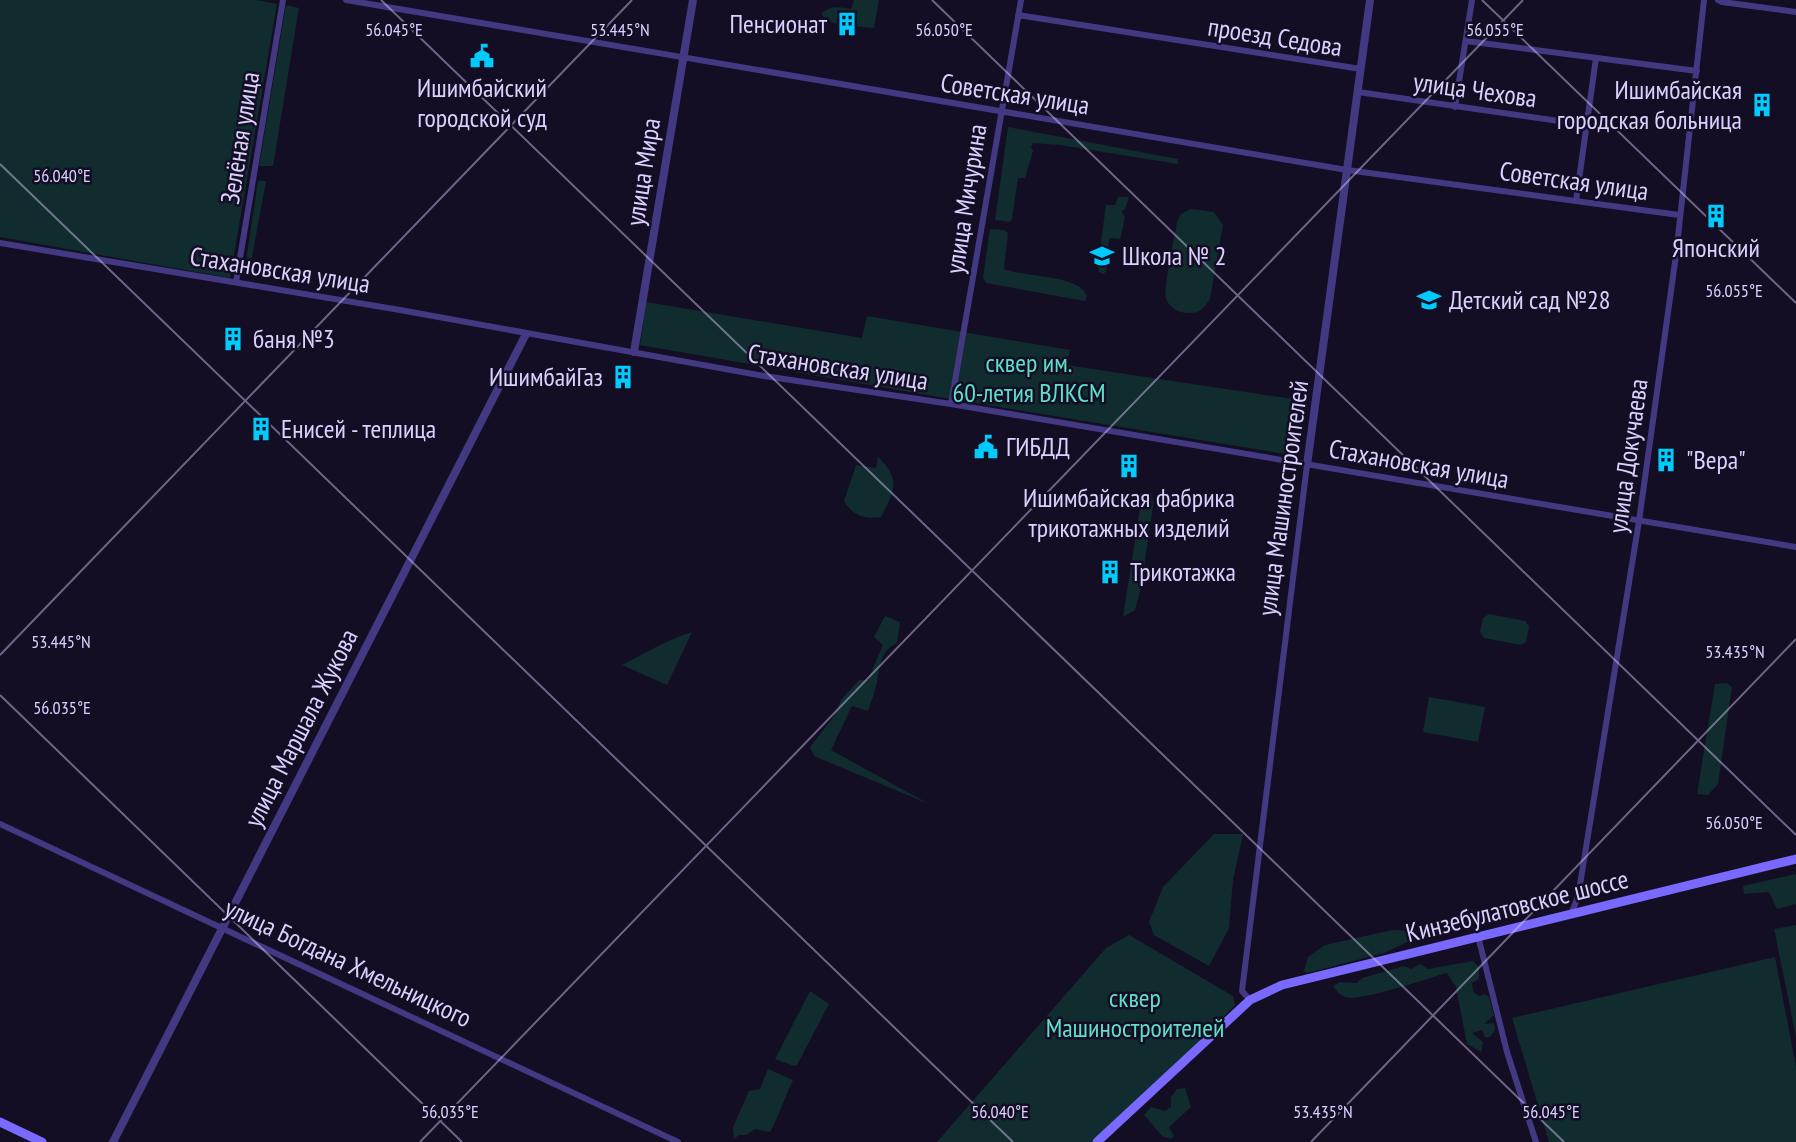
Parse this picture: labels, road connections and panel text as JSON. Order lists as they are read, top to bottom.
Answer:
{
  "streets": {
    "main road": ["Кинзебулатовское шоссе"],
    "street": [
      "проезд Седова",
      "улица Чехова",
      "Советская улица",
      "Зелёная улица",
      "улица Мира",
      "улица Мичурина",
      "Стахановская улица",
      "улица Докучаева",
      "улица Машиностроителей",
      "улица Маршала Жукова",
      "улица Богдана Хмельницкого"
    ]
  },
  "crossings": [
    ["проезд Седова", "улица Мичурина"],
    ["проезд Седова", "улица Машиностроителей"],
    ["улица Чехова", "улица Машиностроителей"],
    ["Советская улица", "улица Мира"],
    ["Советская улица", "улица Мичурина"],
    ["Советская улица", "улица Докучаева"],
    ["Советская улица", "улица Машиностроителей"],
    ["Зелёная улица", "Стахановская улица"],
    ["улица Мира", "Стахановская улица"],
    ["улица Мичурина", "Стахановская улица"],
    ["Стахановская улица", "улица Докучаева"],
    ["Стахановская улица", "улица Машиностроителей"],
    ["Стахановская улица", "улица Маршала Жукова"],
    ["улица Докучаева", "Кинзебулатовское шоссе"],
    ["улица Машиностроителей", "Кинзебулатовское шоссе"],
    ["улица Маршала Жукова", "улица Богдана Хмельницкого"]
  ],
  "parks": ["сквер им. 60-летия ВЛКСМ", "сквер Машиностроителей"],
  "places": {
    "building": [
      "Пенсионат",
      "Ишимбайская городская больница",
      "Японский",
      "баня №3",
      "ИшимбайГаз",
      "Енисей - теплица",
      "\"Вера\"",
      "Ишимбайская фабрика трикотажных изделий",
      "Трикотажка"
    ],
    "public building": ["Ишимбайский городской суд", "ГИБДД"],
    "school or university": ["Школа № 2", "Детский сад №28"]
  },
  "coordinates": [
    "56.045°E",
    "56.050°E",
    "56.055°E",
    "53.445°N",
    "56.040°E",
    "53.435°N",
    "56.035°E"
  ]
}
